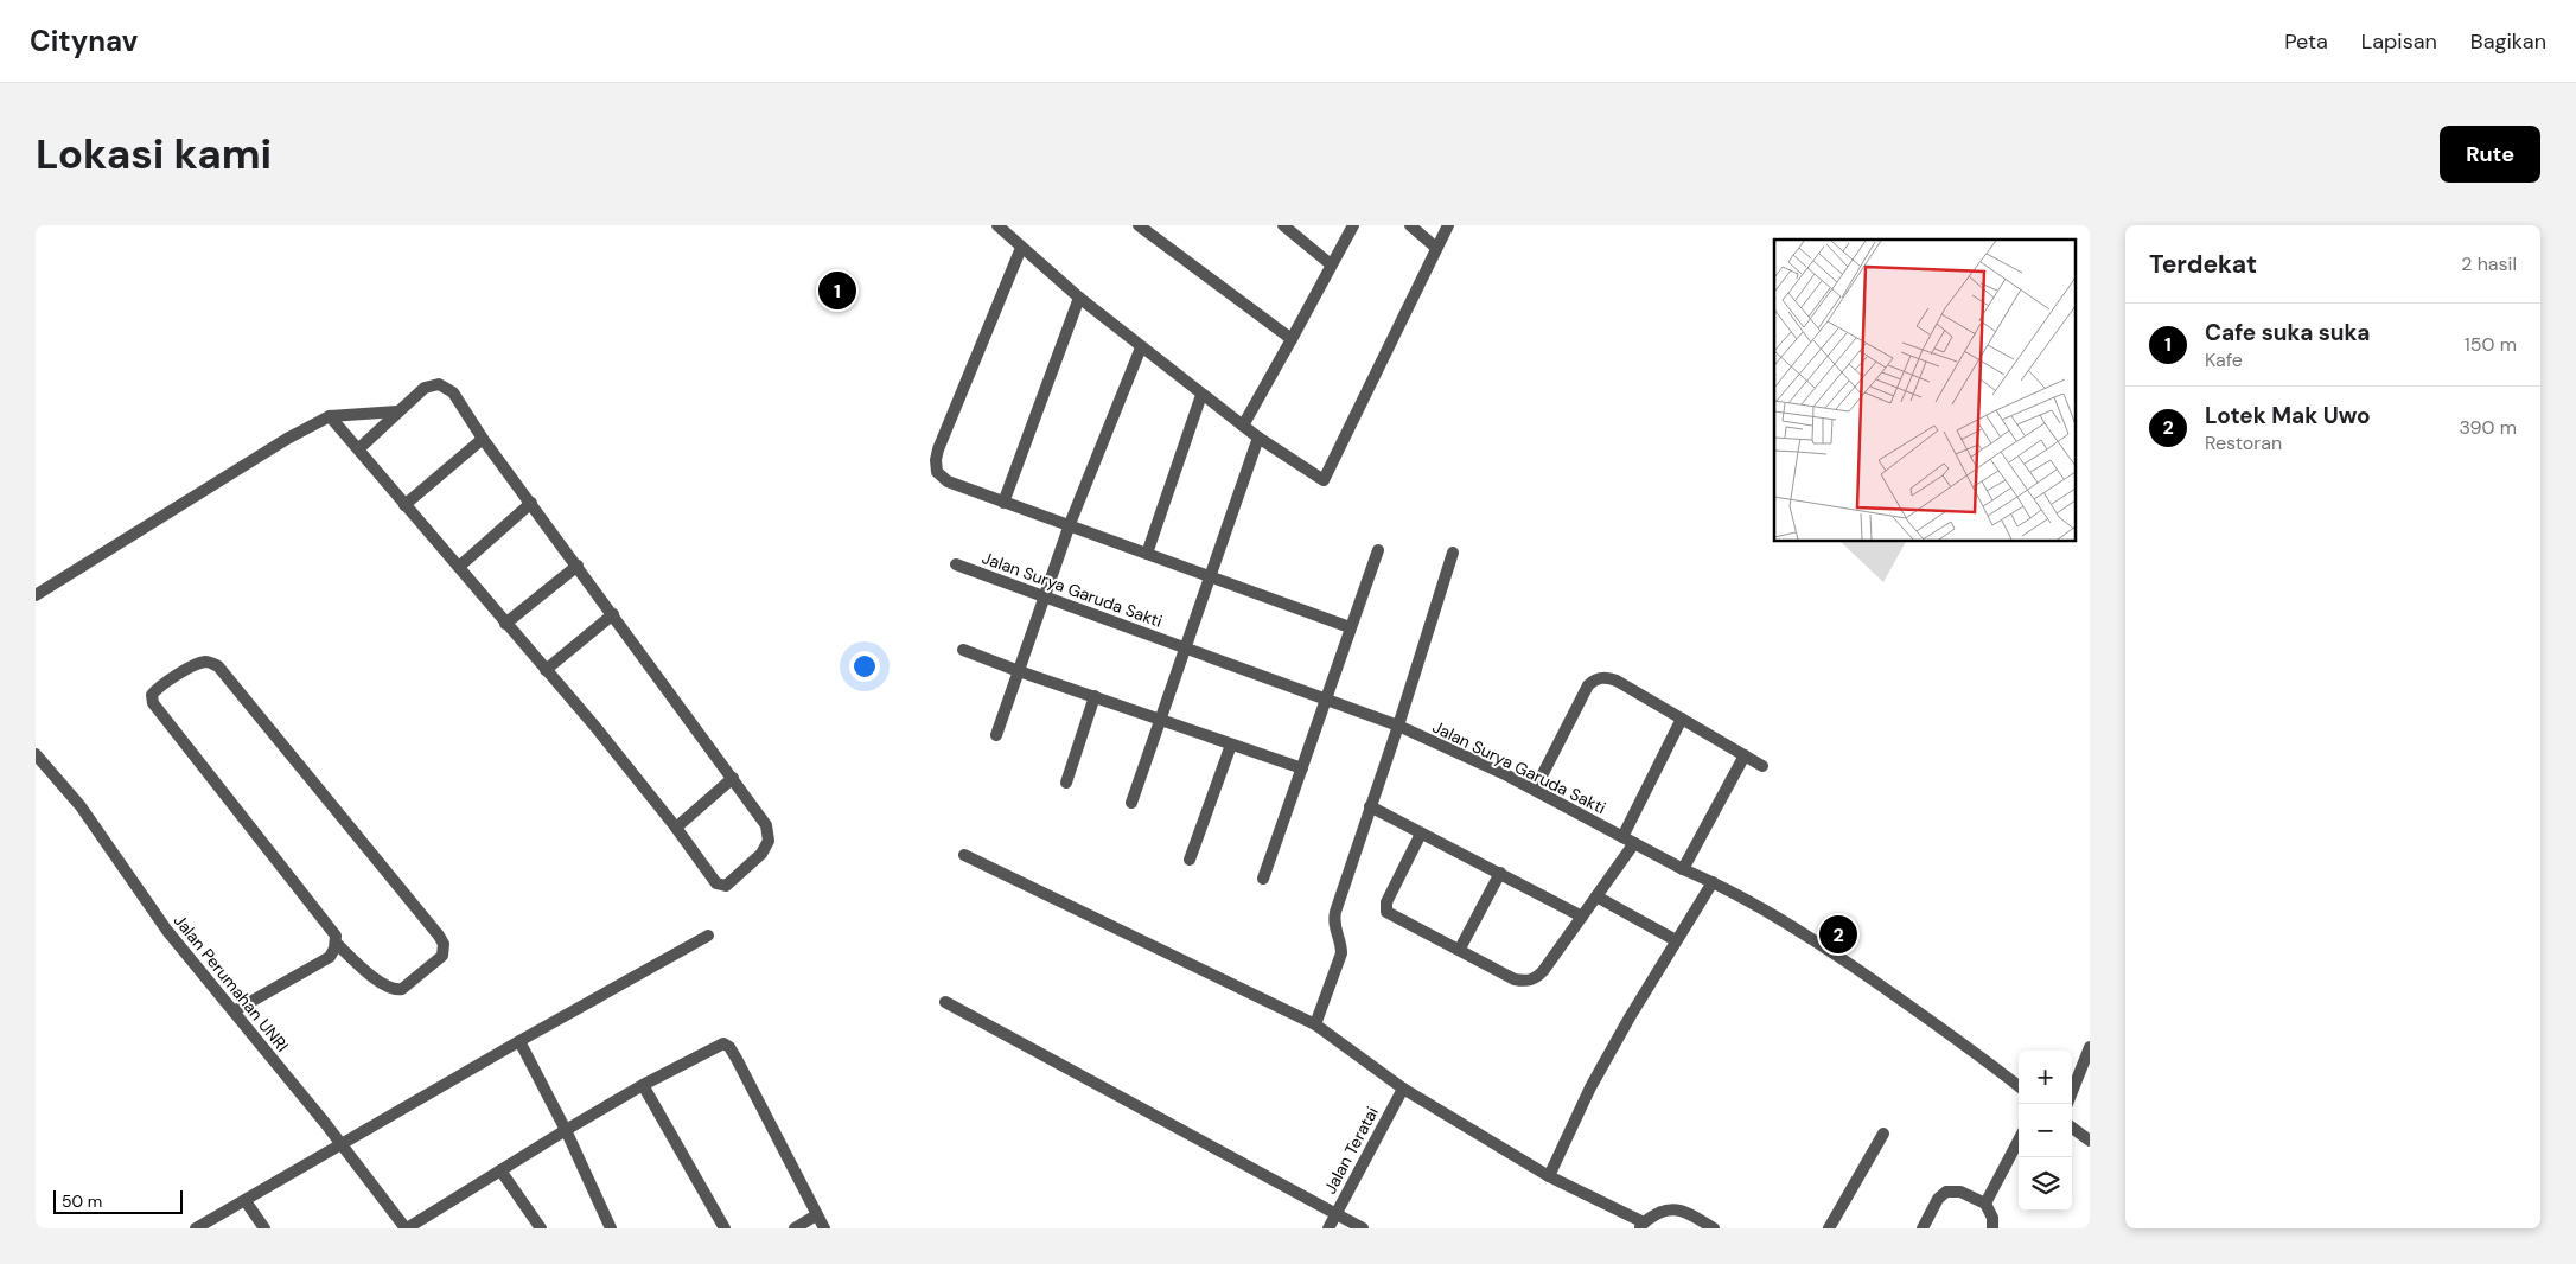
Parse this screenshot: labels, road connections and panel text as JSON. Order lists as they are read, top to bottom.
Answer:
{
  "streets": {
    "street": ["Jalan Surya Garuda Sakti", "Jalan Perumahan UNRI", "Jalan Teratai"]
  },
  "scale_bar": "50 m",
  "page": {
    "header": "Citynav",
    "nav": ["Peta", "Lapisan", "Bagikan"],
    "buttons": "Rute",
    "title": "Lokasi kami",
    "heading": ["Terdekat", "2 hasil"],
    "pins": ["1", "2"],
    "list": [
      {
        "mark": "1",
        "name": "Cafe suka suka",
        "note": "Kafe",
        "value": "150 m"
      },
      {
        "mark": "2",
        "name": "Lotek Mak Uwo",
        "note": "Restoran",
        "value": "390 m"
      }
    ],
    "map_buttons": ["+", "−"],
    "scale": "50 m"
  }
}
